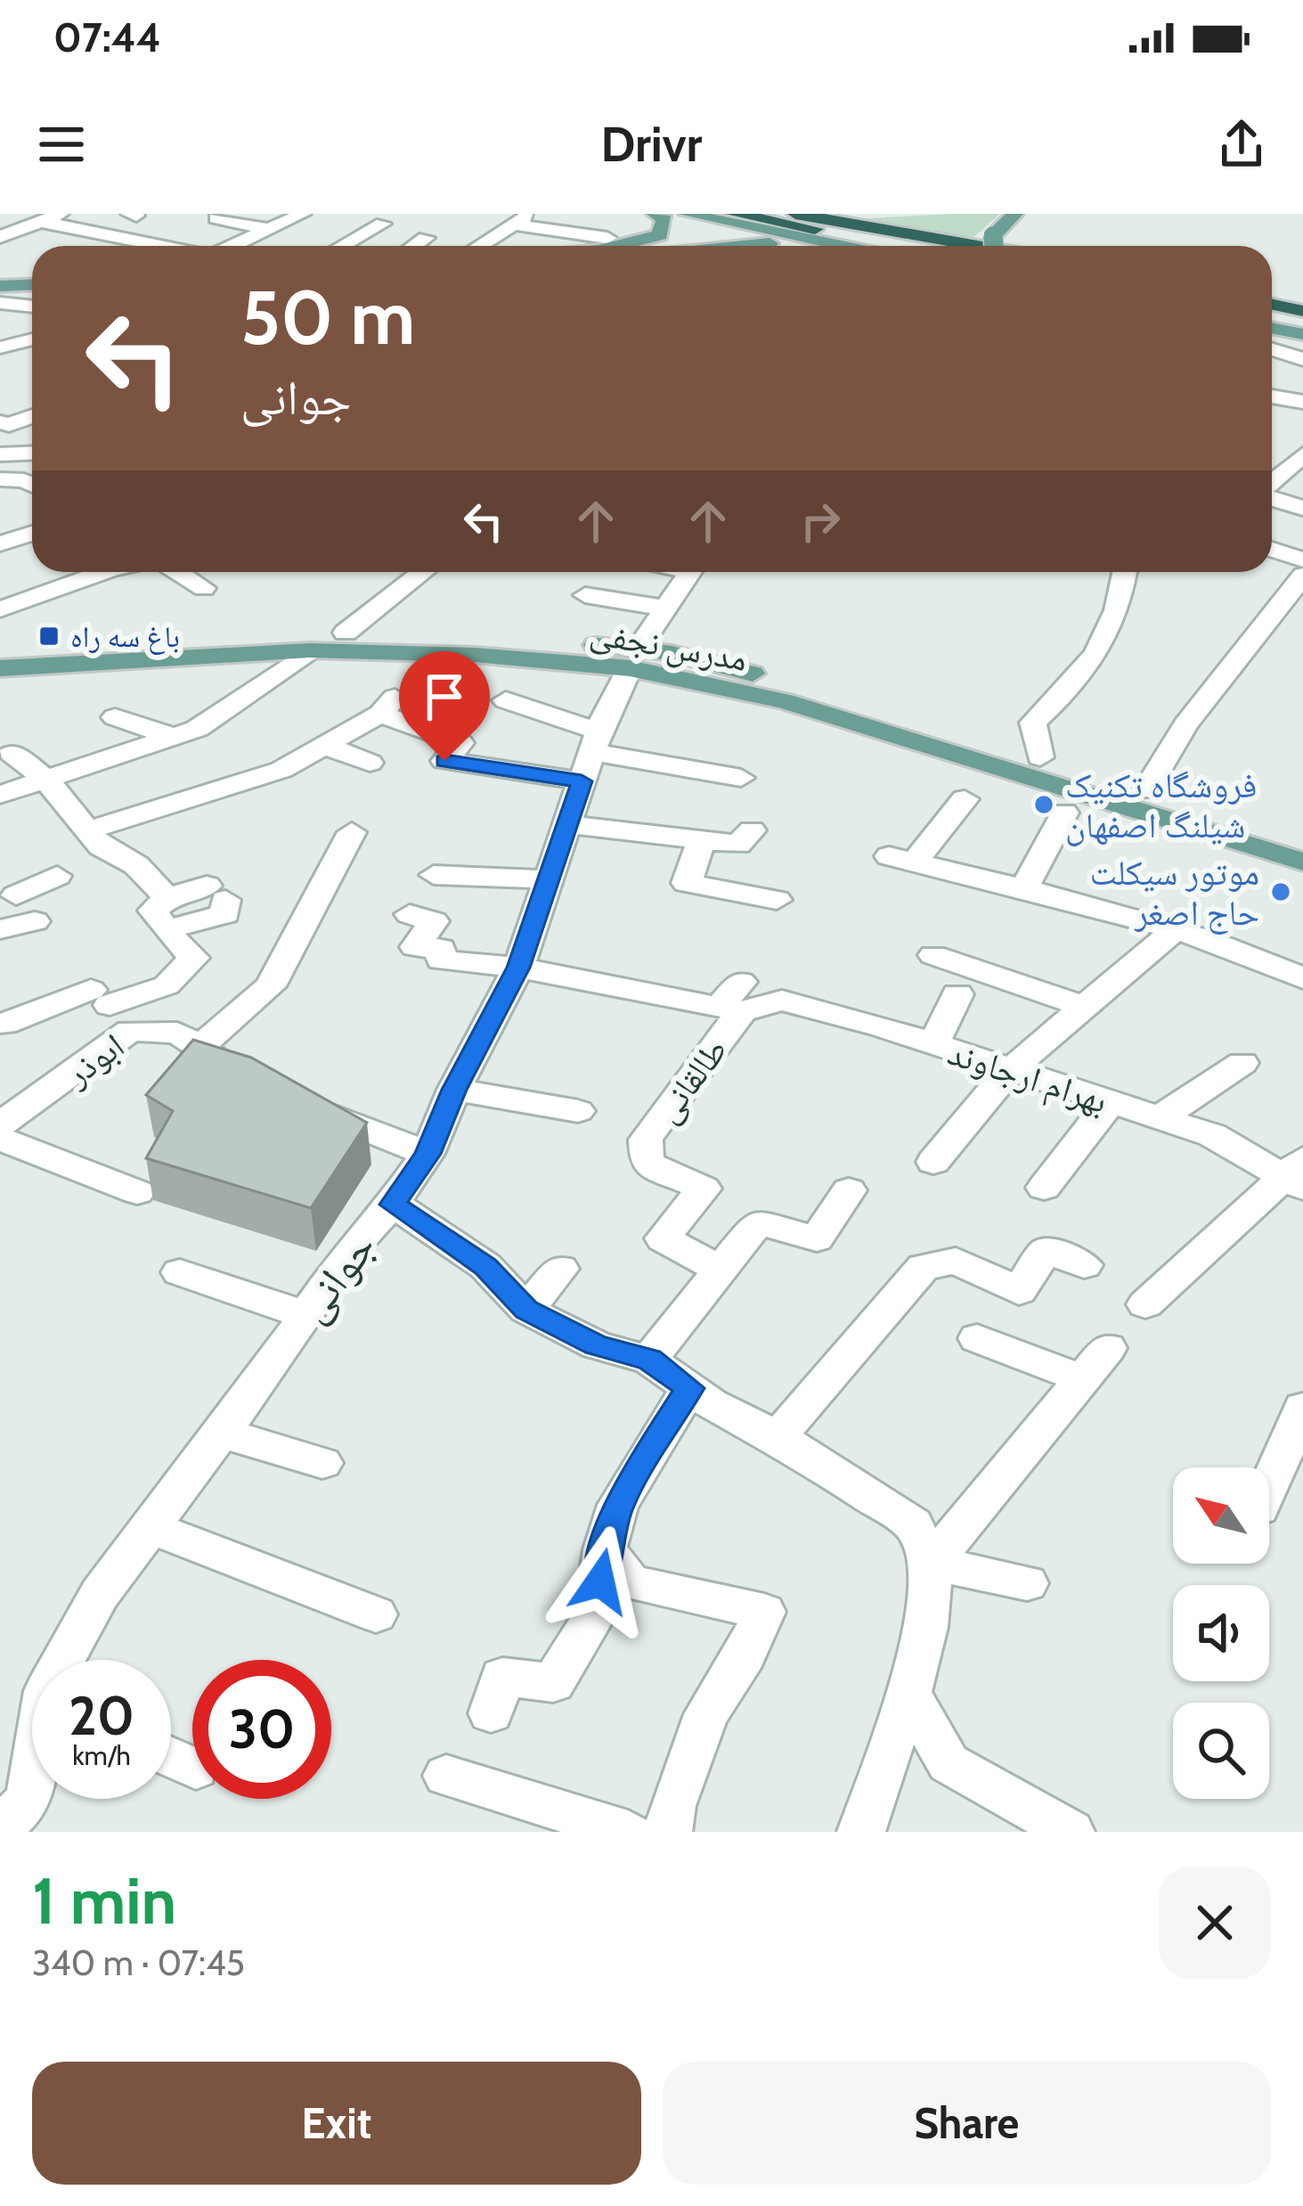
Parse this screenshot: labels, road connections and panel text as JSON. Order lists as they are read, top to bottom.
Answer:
{
  "streets": {
    "main road": ["مدرس نجفی"],
    "street": [
      "ابوذر",
      "بهرام ارجاوند",
      "طالقانی",
      "جوانی"
    ]
  },
  "crossings": [
    ["بهرام ارجاوند", "طالقانی"]
  ],
  "places": {
    "transit": ["باغ سه راه"],
    "other": ["فروشگاه تکنیک شیلنگ اصفهان", "موتور سیکلت حاج اصغر"]
  },
  "north": "top left",
  "page": {
    "status": "07:44",
    "header": "Drivr",
    "turn": ["50 m", "جوانی"],
    "speed": "20 km/h",
    "limit": "30",
    "heading": ["1 min", "340 m · 07:45"],
    "buttons": ["Exit", "Share"]
  }
}
